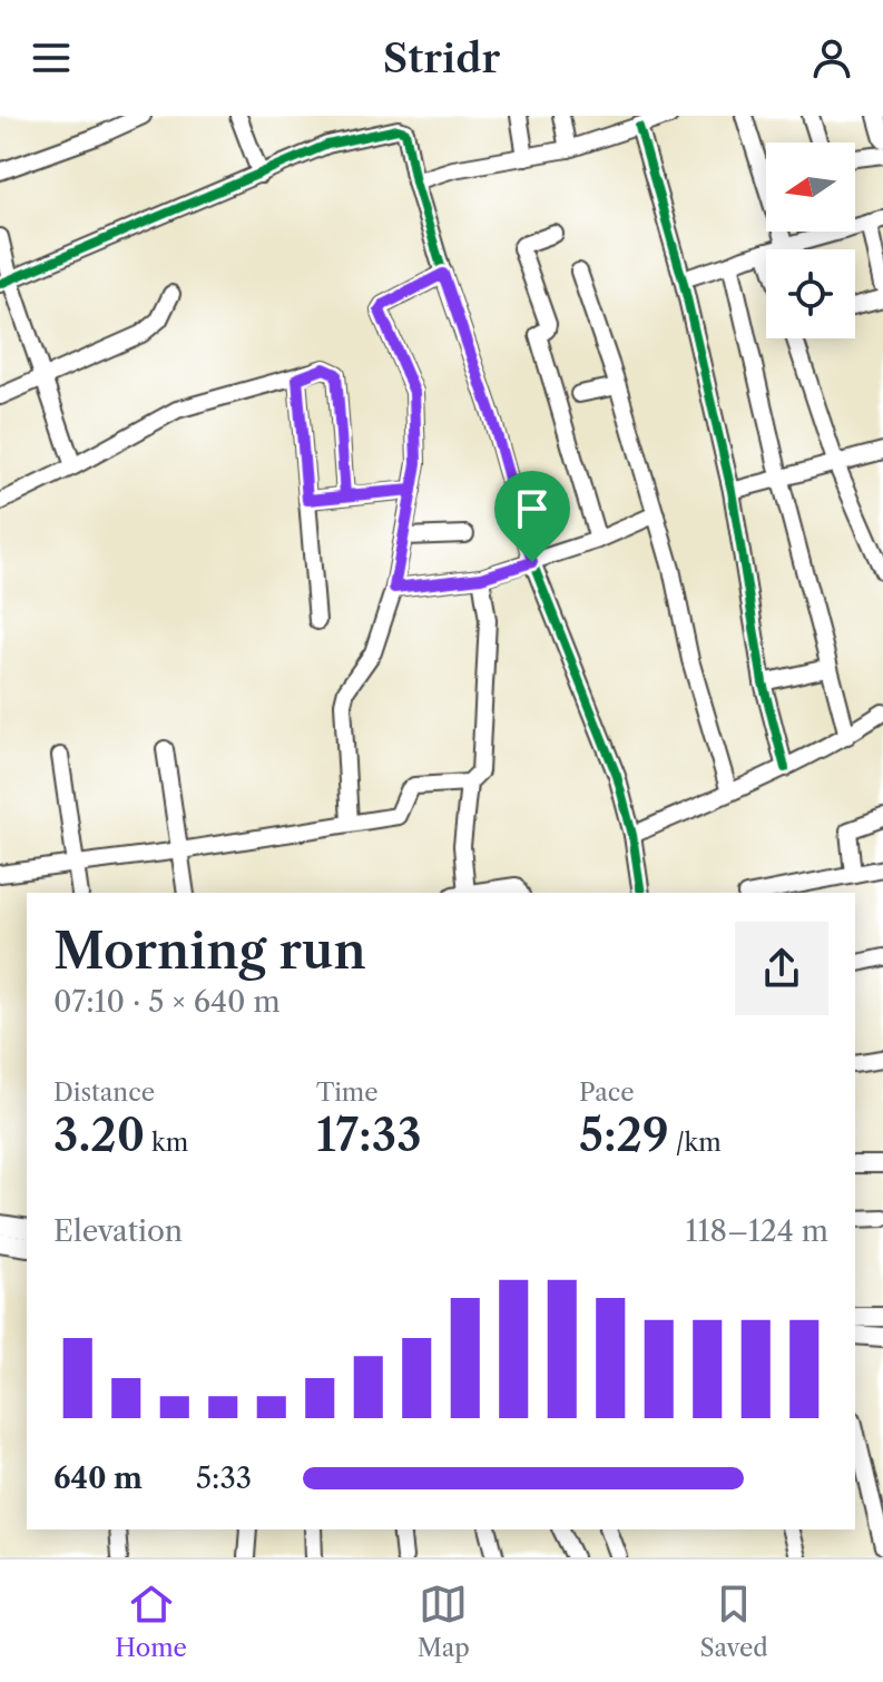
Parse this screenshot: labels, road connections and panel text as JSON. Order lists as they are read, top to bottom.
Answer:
{
  "north": "left",
  "page": {
    "header": "Stridr",
    "heading": ["Morning run", "07:10 · 5 × 640 m"],
    "stats": [
      ["Distance", "3.20 km"],
      ["Time", "17:33"],
      ["Pace", "5:29 /km"]
    ],
    "chart": ["Elevation", "118–124 m"],
    "list": [
      {
        "name": "640 m",
        "note": "5:33"
      }
    ],
    "tabs": ["Home", "Map", "Saved"]
  }
}
